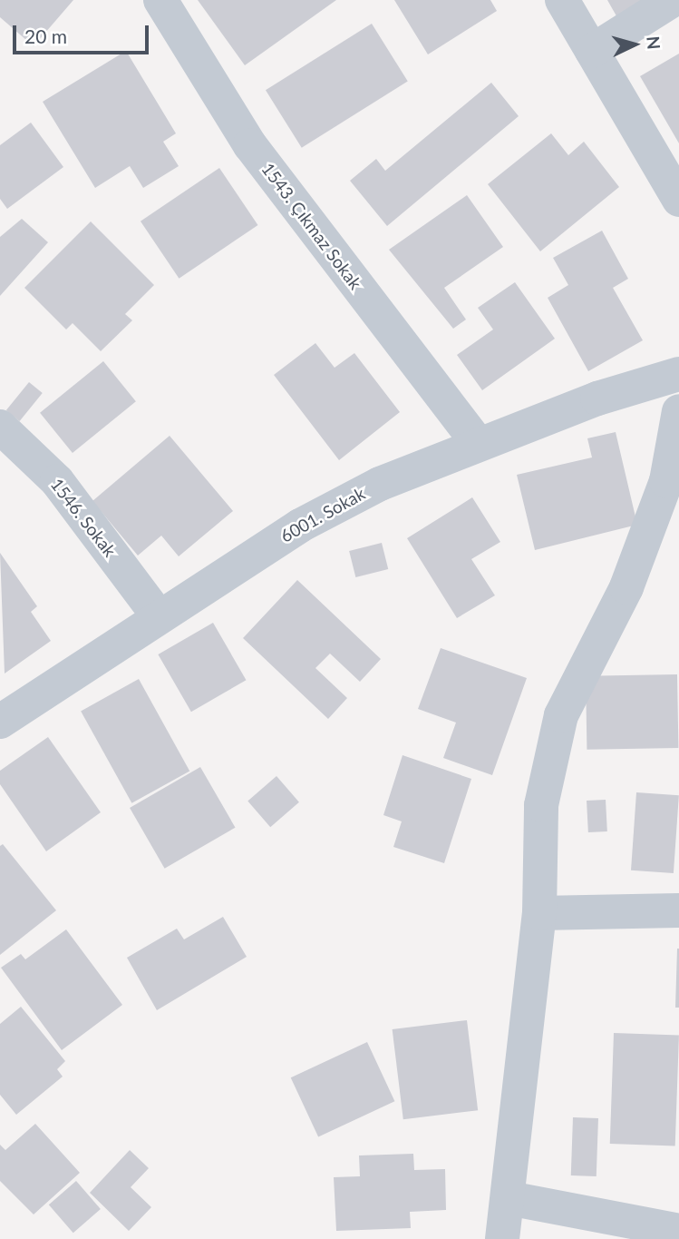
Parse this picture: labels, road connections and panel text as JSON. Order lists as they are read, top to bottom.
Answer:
{
  "streets": {
    "street": ["1543. Çıkmaz Sokak", "6001. Sokak", "1546. Sokak"]
  },
  "crossings": [
    ["1543. Çıkmaz Sokak", "6001. Sokak"],
    ["6001. Sokak", "1546. Sokak"]
  ],
  "scale_bar": "20 m",
  "north": "right"
}
